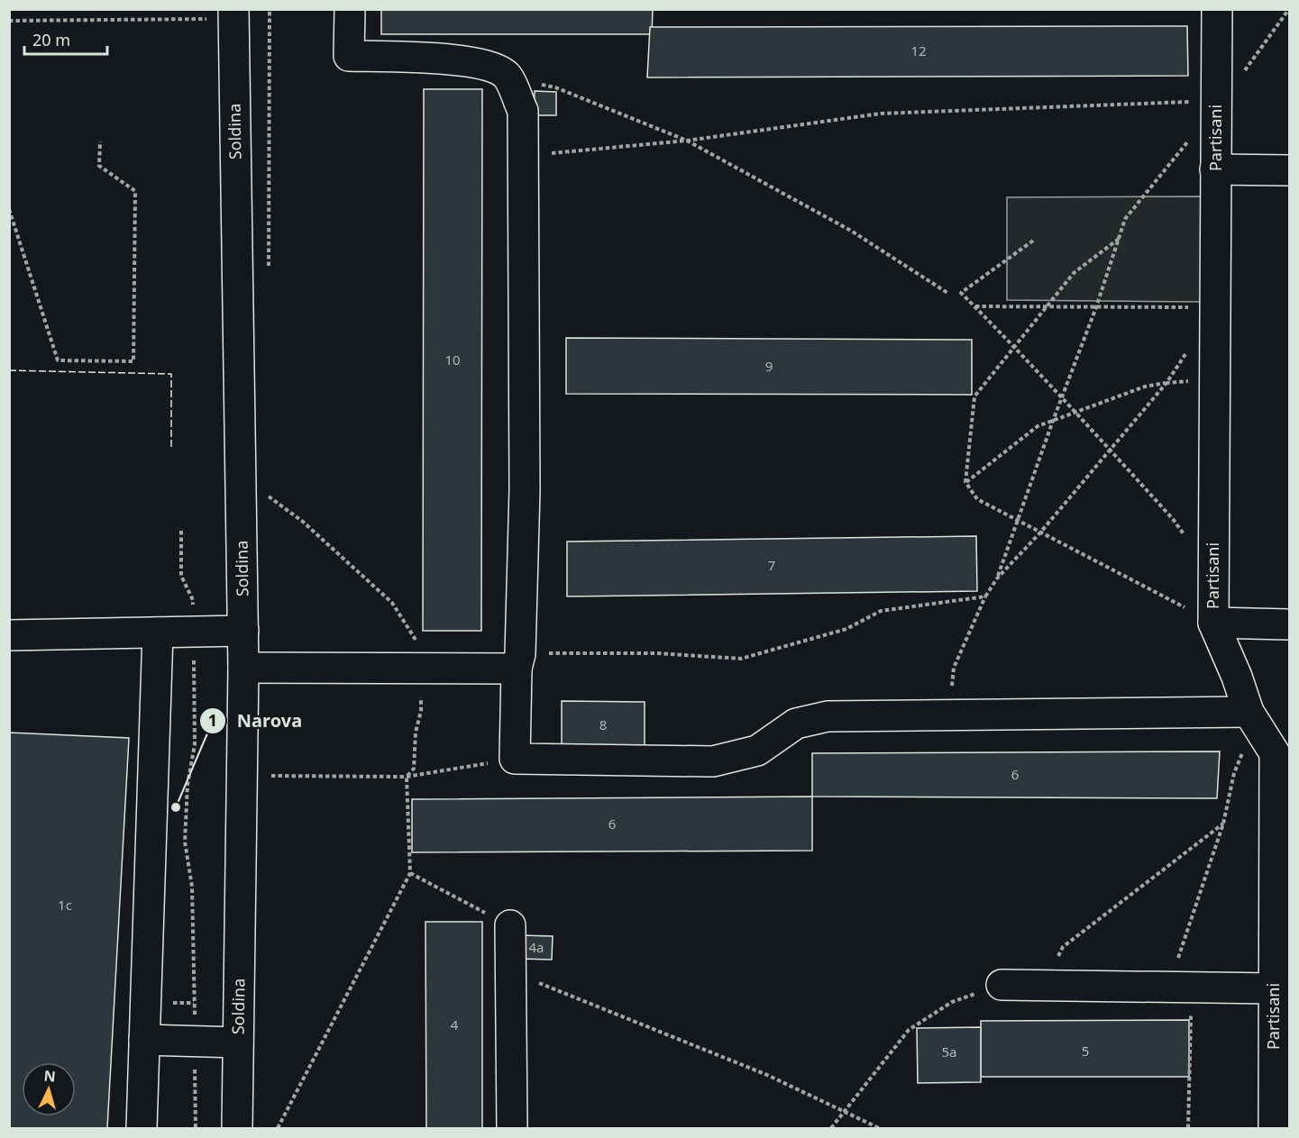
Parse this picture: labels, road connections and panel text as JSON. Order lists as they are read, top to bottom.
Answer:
{
  "streets": {
    "street": ["Soldina", "Partisani"]
  },
  "places": ["Narova"],
  "house_numbers": [
    "12",
    "10",
    "9",
    "7",
    "8",
    "6",
    "6",
    "1c",
    "4a",
    "4",
    "5",
    "5a"
  ],
  "scale_bar": "20 m",
  "north": "top"
}
